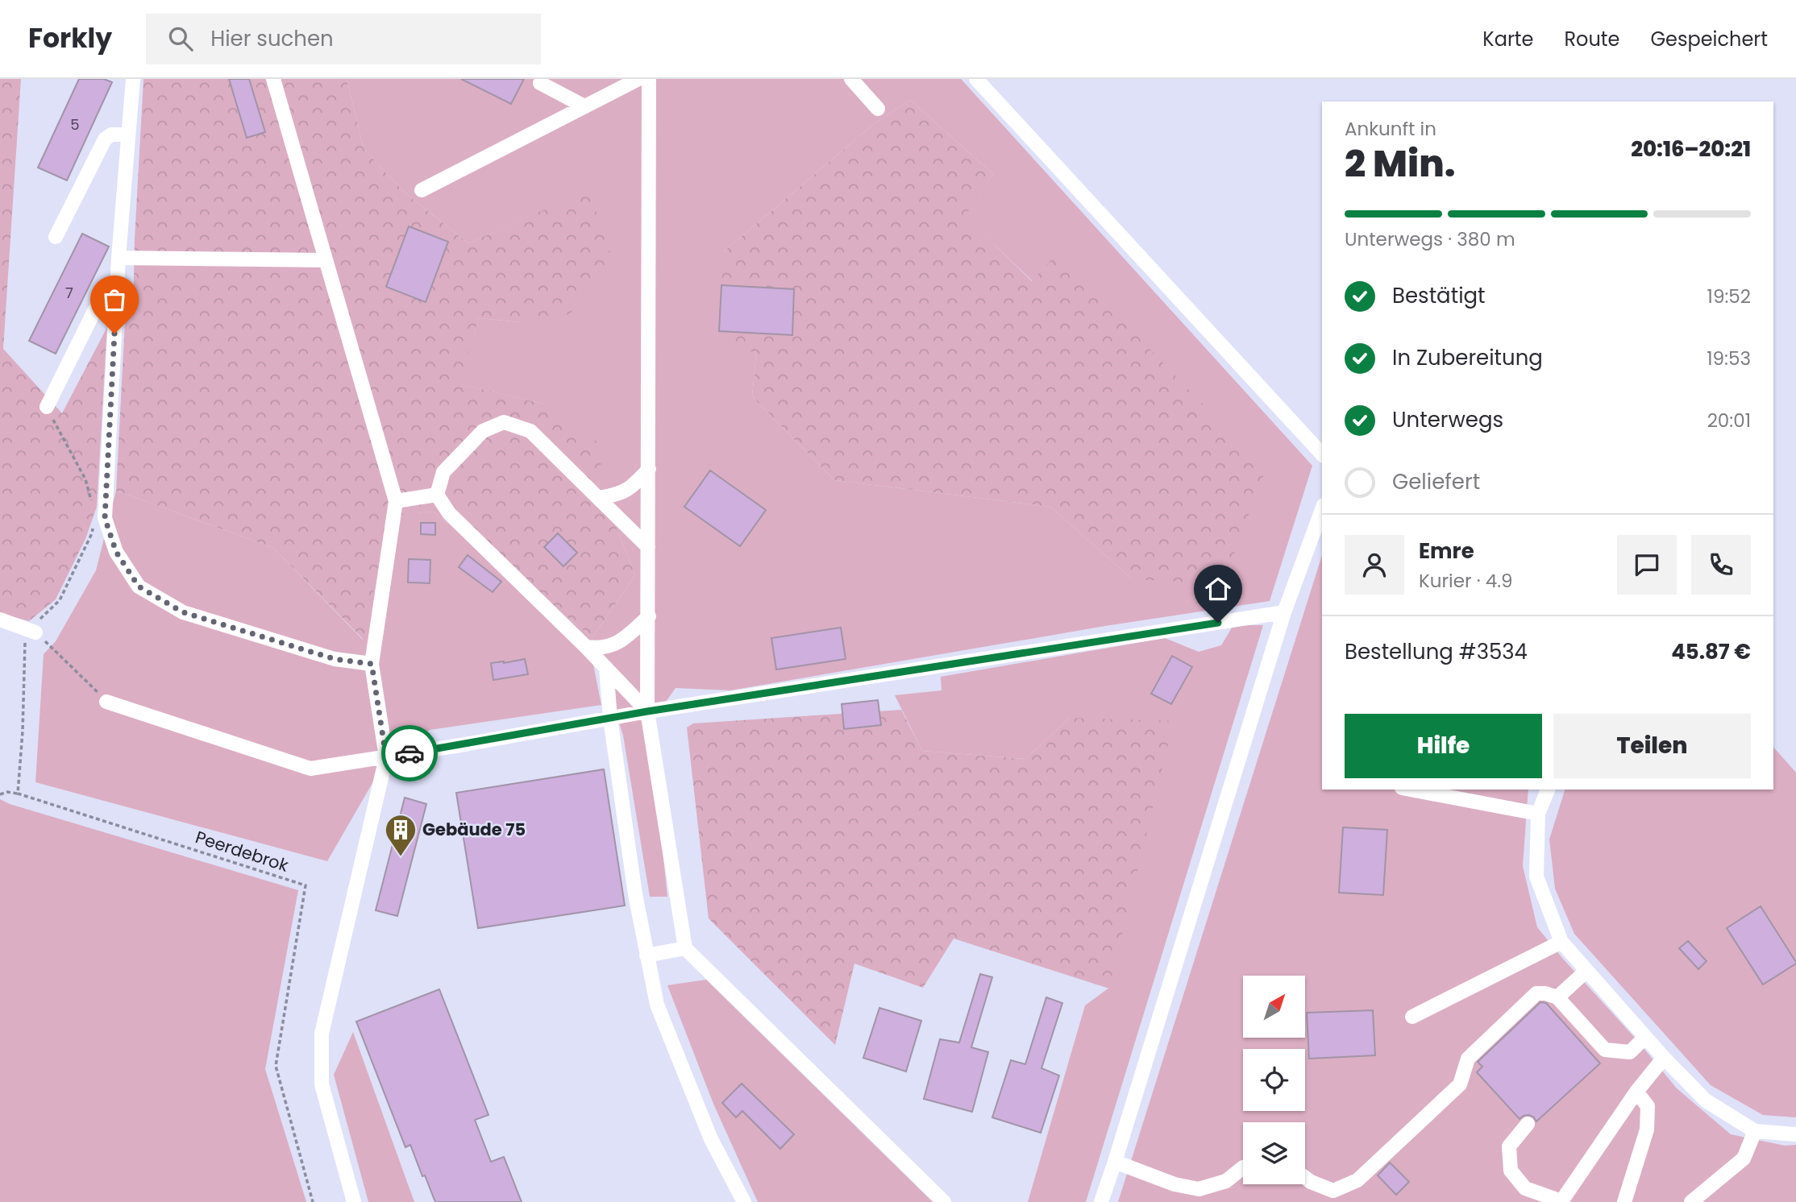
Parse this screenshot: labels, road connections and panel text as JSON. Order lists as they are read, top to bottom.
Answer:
{
  "streets": {
    "path": ["Peerdebrok"]
  },
  "places": {
    "building": ["Gebäude 75"]
  },
  "house_numbers": ["5", "7"],
  "north": "top right",
  "page": {
    "header": "Forkly",
    "search": "Hier suchen",
    "nav": ["Karte", "Route", "Gespeichert"],
    "heading": ["2 Min.", "Ankunft in", "20:16–20:21"],
    "panel": [
      "Emre",
      "Kurier · 4.9",
      "Bestellung #3534",
      "45.87 €"
    ],
    "bar": "Unterwegs · 380 m",
    "list": [
      ["Bestätigt", "19:52"],
      ["In Zubereitung", "19:53"],
      ["Unterwegs", "20:01"],
      "Geliefert"
    ],
    "buttons": ["Hilfe", "Teilen"]
  }
}
